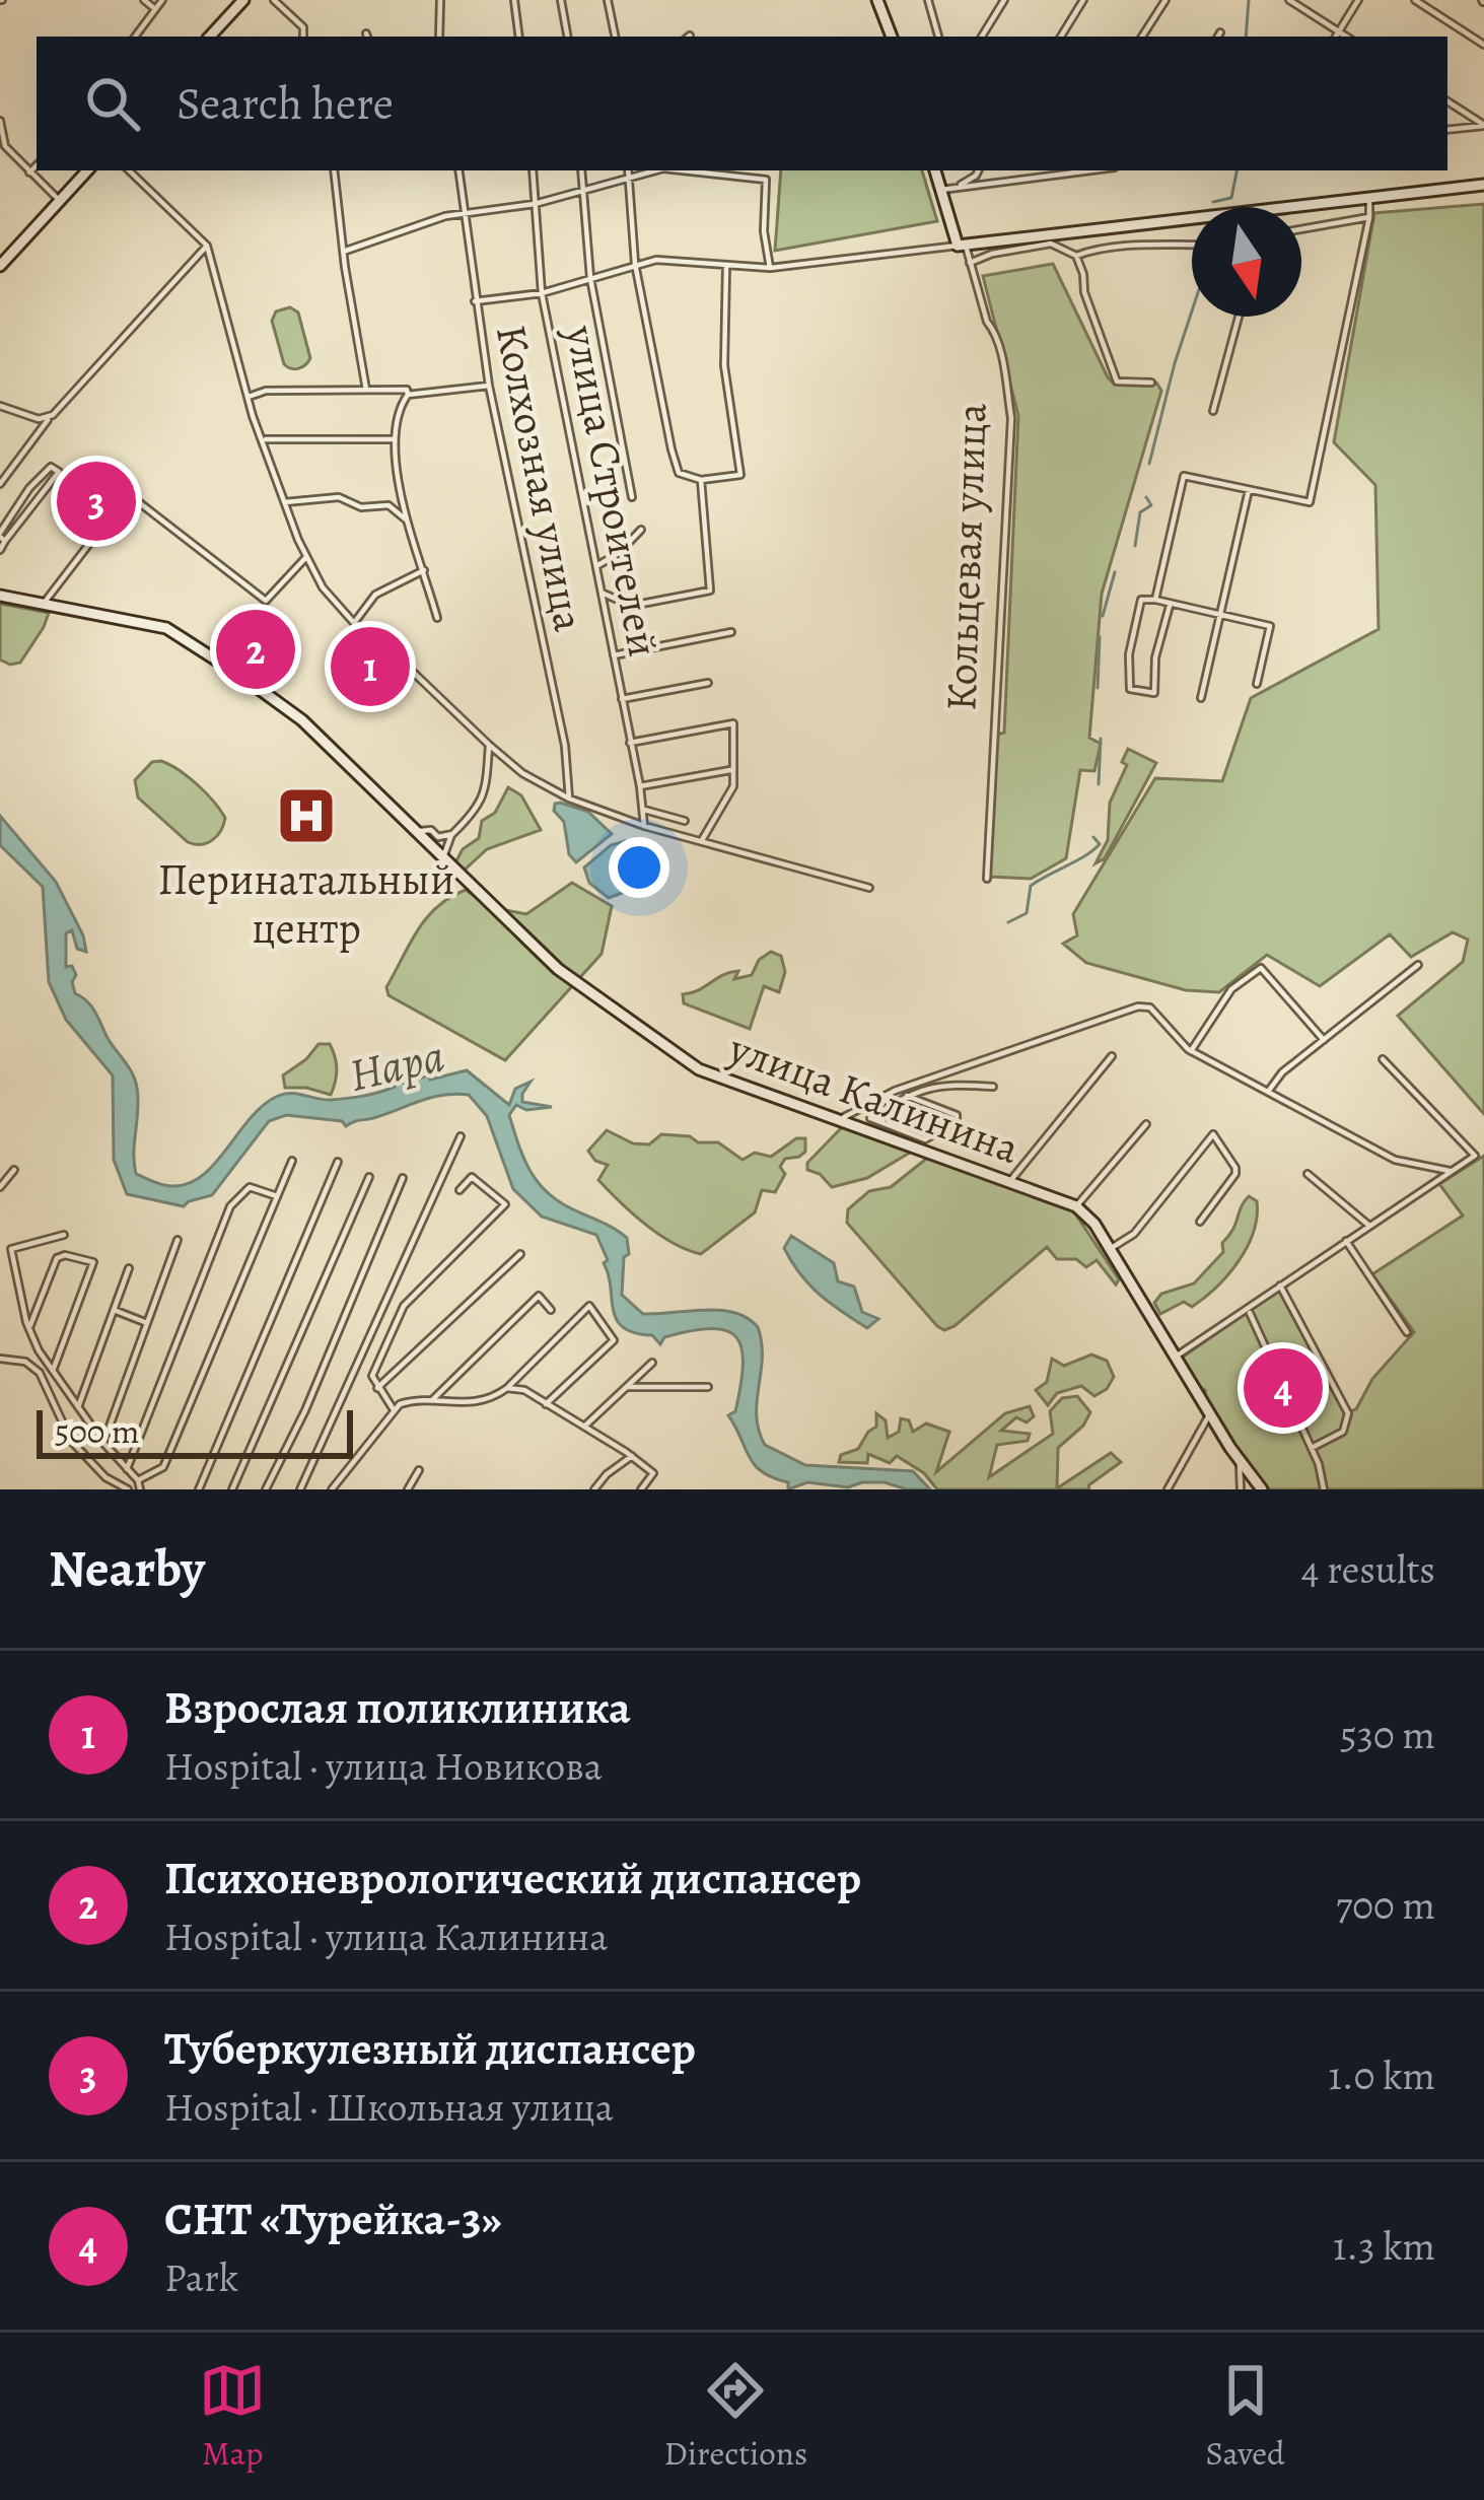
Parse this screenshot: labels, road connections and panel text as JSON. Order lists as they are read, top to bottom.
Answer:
{
  "streets": {
    "street": [
      "Колхозная улица",
      "улица Строителей",
      "Кольцевая улица",
      "улица Калинина"
    ]
  },
  "water": ["Нара"],
  "places": {
    "hospital": ["Перинатальный центр"]
  },
  "scale_bar": "500 m",
  "north": "bottom",
  "page": {
    "search": "Search here",
    "pins": [
      "3",
      "2",
      "1",
      "4"
    ],
    "scale": "500 m",
    "heading": ["Nearby", "4 results"],
    "list": [
      {
        "mark": "1",
        "name": "Взрослая поликлиника",
        "note": "Hospital · улица Новикова",
        "value": "530 m"
      },
      {
        "mark": "2",
        "name": "Психоневрологический диспансер",
        "note": "Hospital · улица Калинина",
        "value": "700 m"
      },
      {
        "mark": "3",
        "name": "Туберкулезный диспансер",
        "note": "Hospital · Школьная улица",
        "value": "1.0 km"
      },
      {
        "mark": "4",
        "name": "СНТ «Турейка-3»",
        "note": "Park",
        "value": "1.3 km"
      }
    ],
    "nav": ["Map", "Directions", "Saved"]
  }
}
